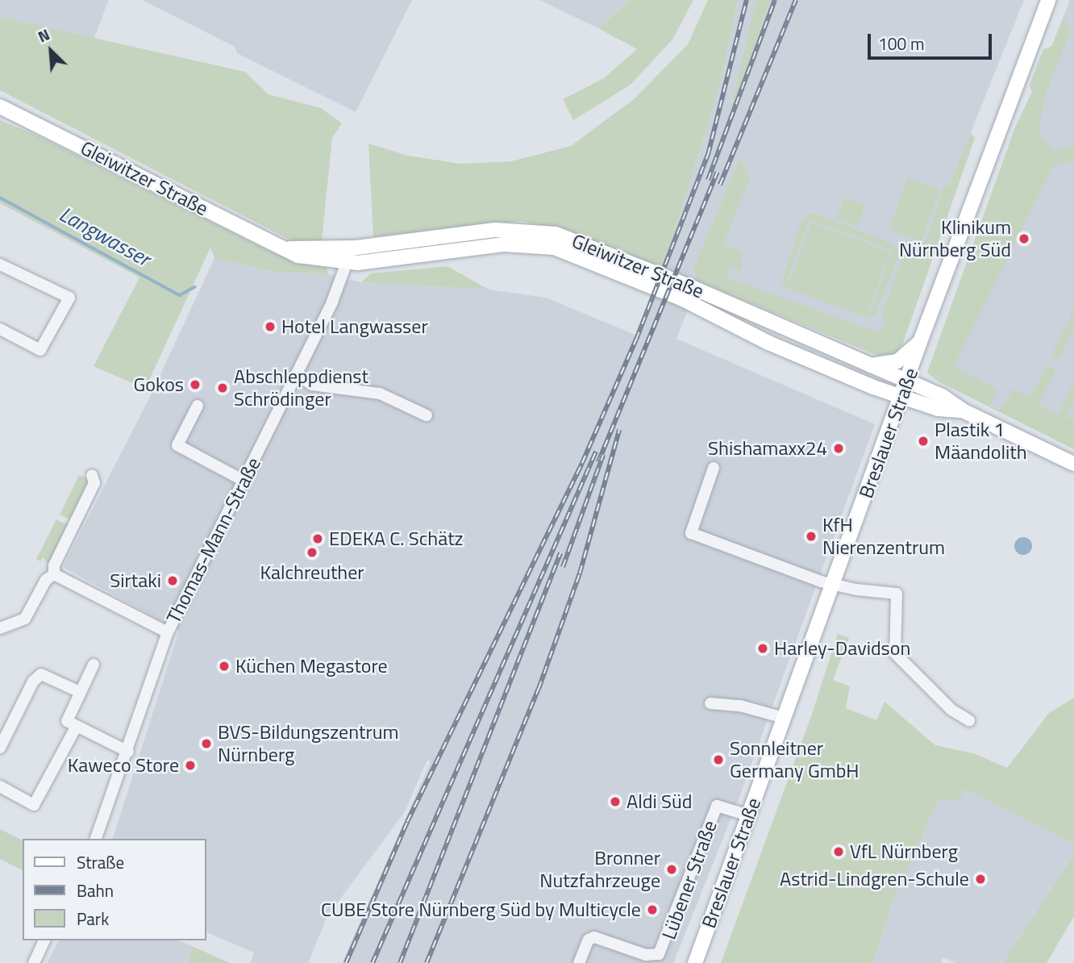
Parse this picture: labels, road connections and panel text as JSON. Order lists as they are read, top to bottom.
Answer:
{
  "streets": {
    "main road": ["Gleiwitzer Straße", "Breslauer Straße"],
    "street": ["Thomas-Mann-Straße", "Lübener Straße"]
  },
  "crossings": [
    ["Gleiwitzer Straße", "Breslauer Straße"],
    ["Gleiwitzer Straße", "Thomas-Mann-Straße"],
    ["Breslauer Straße", "Lübener Straße"]
  ],
  "water": ["Langwasser"],
  "places": [
    "Klinikum Nürnberg Süd",
    "Hotel Langwasser",
    "Gokos",
    "Abschleppdienst Schrödinger",
    "Plastik 1 Mäandolith",
    "Shishamaxx24",
    "KfH Nierenzentrum",
    "EDEKA C. Schätz",
    "Kalchreuther",
    "Sirtaki",
    "Harley-Davidson",
    "Küchen Megastore",
    "BVS-Bildungszentrum Nürnberg",
    "Sonnleitner Germany GmbH",
    "Kaweco Store",
    "Aldi Süd",
    "VfL Nürnberg",
    "Bronner Nutzfahrzeuge",
    "Astrid-Lindgren-Schule",
    "CUBE Store Nürnberg Süd by Multicycle"
  ],
  "legend": ["Straße", "Bahn", "Park"],
  "scale_bar": "100 m",
  "north": "top left"
}
